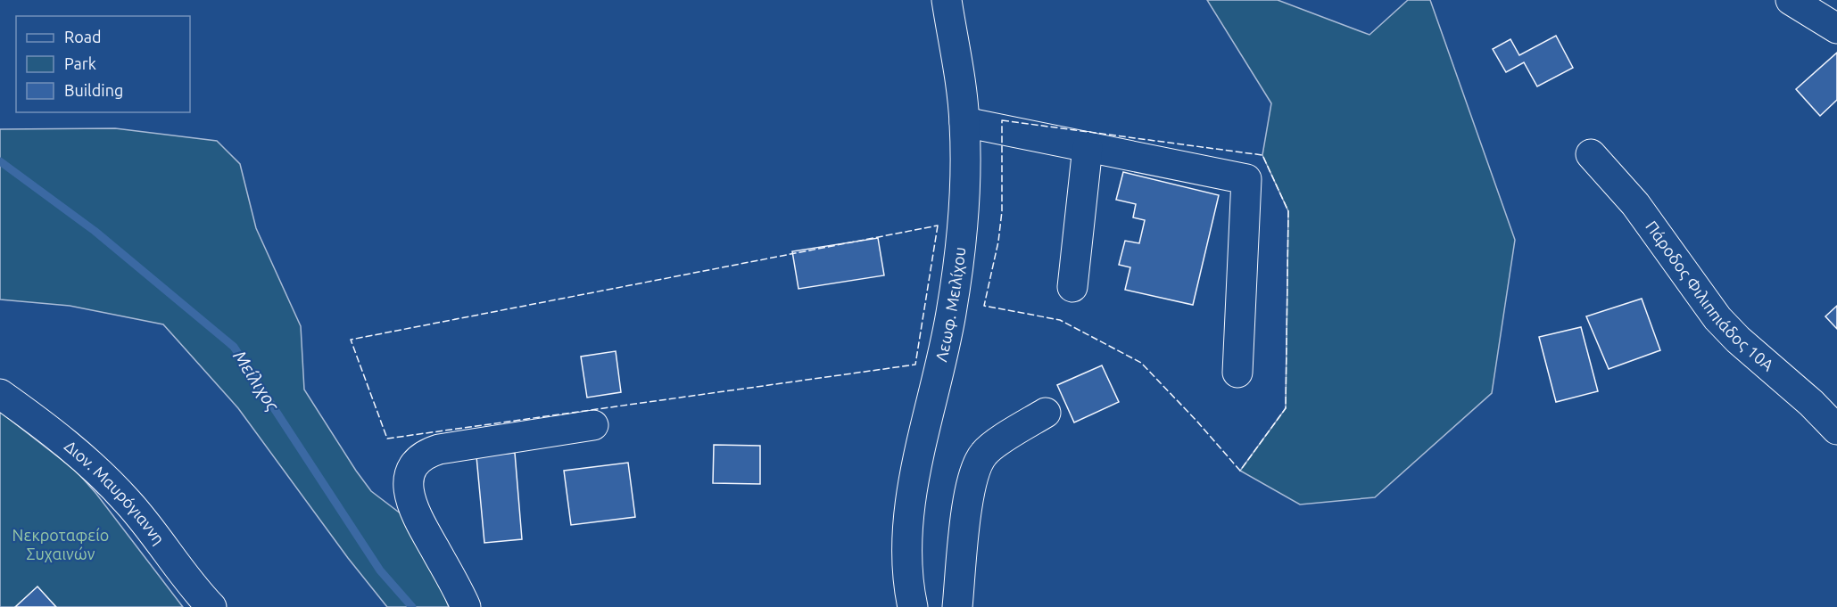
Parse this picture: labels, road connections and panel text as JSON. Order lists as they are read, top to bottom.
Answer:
{
  "streets": {
    "street": ["Πάροδος Φιλιππιάδος 10Α", "Λεωφ. Μειλίχου", "Διον. Μαυρόγιαννη"]
  },
  "water": ["Μείλιχος"],
  "parks": ["Νεκροταφείο Συχαινών"],
  "legend": ["Road", "Park", "Building"]
}
